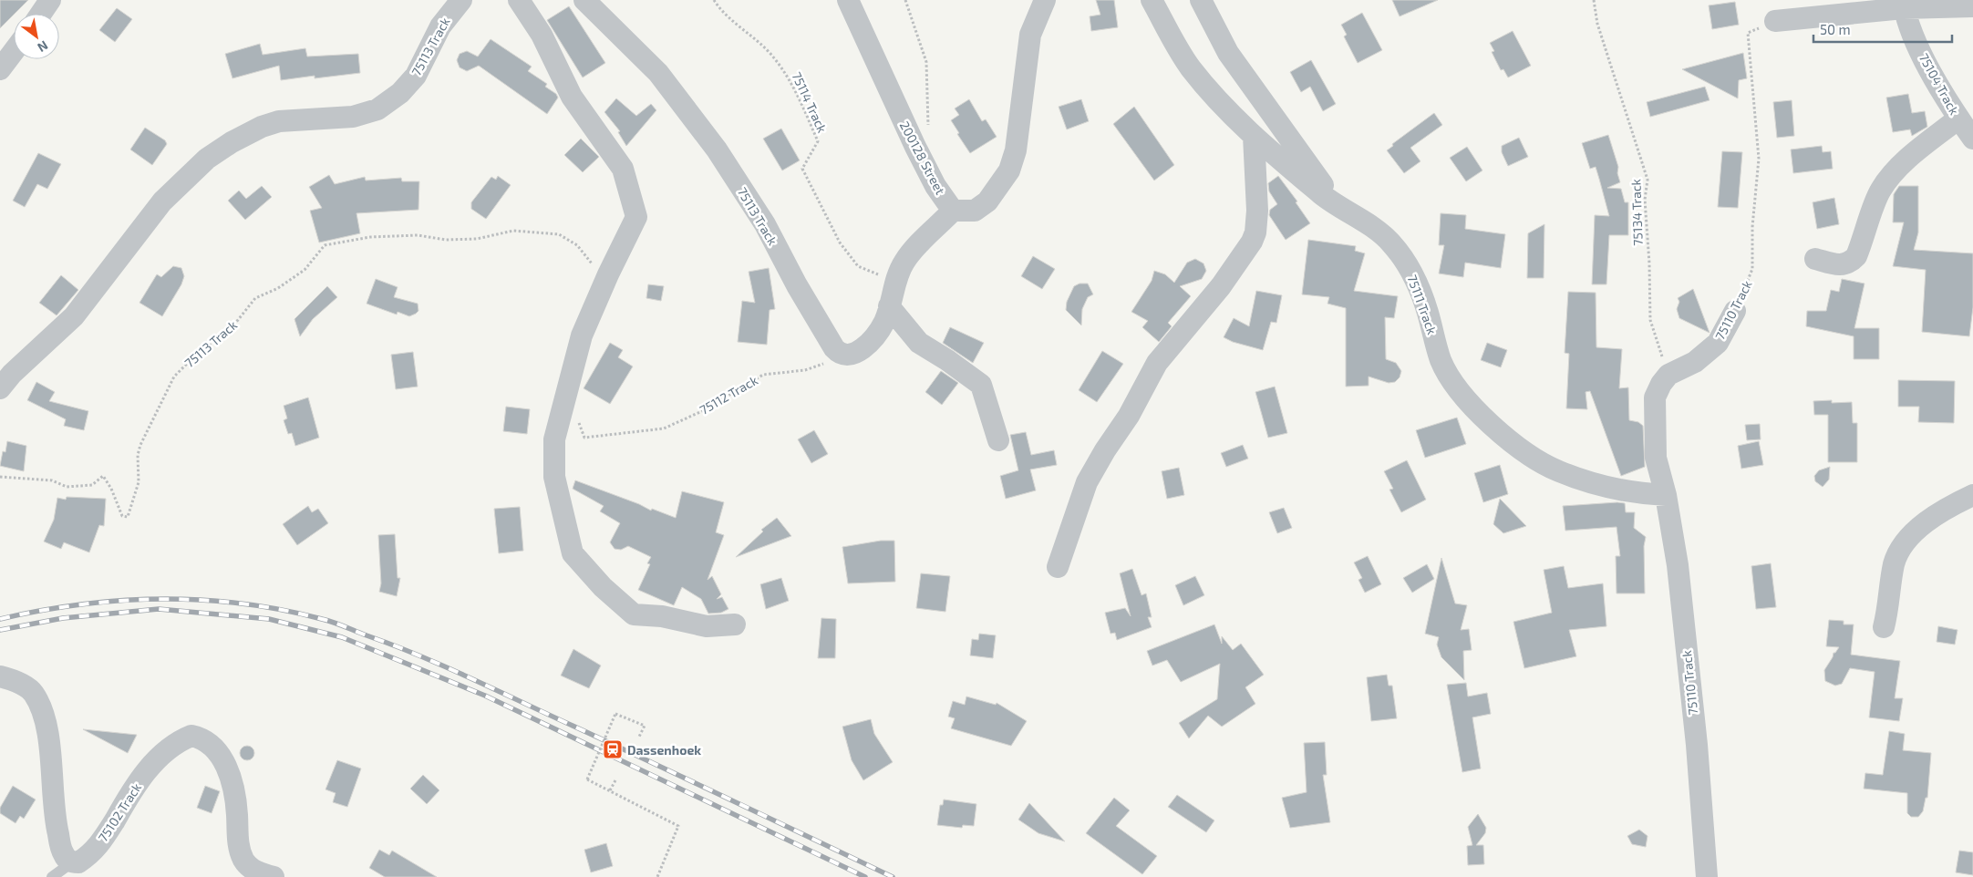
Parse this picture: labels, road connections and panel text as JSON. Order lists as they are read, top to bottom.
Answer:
{
  "streets": {
    "street": [
      "75113 Track",
      "75104 Track",
      "200128 Street",
      "75111 Track",
      "75110 Track",
      "75102 Track"
    ],
    "path": ["75114 Track", "75134 Track", "75112 Track"]
  },
  "crossings": [
    ["75113 Track", "75112 Track"],
    ["75134 Track", "75110 Track"],
    ["75111 Track", "75110 Track"]
  ],
  "places": {
    "station": ["Dassenhoek"]
  },
  "scale_bar": "50 m",
  "north": "bottom right"
}
